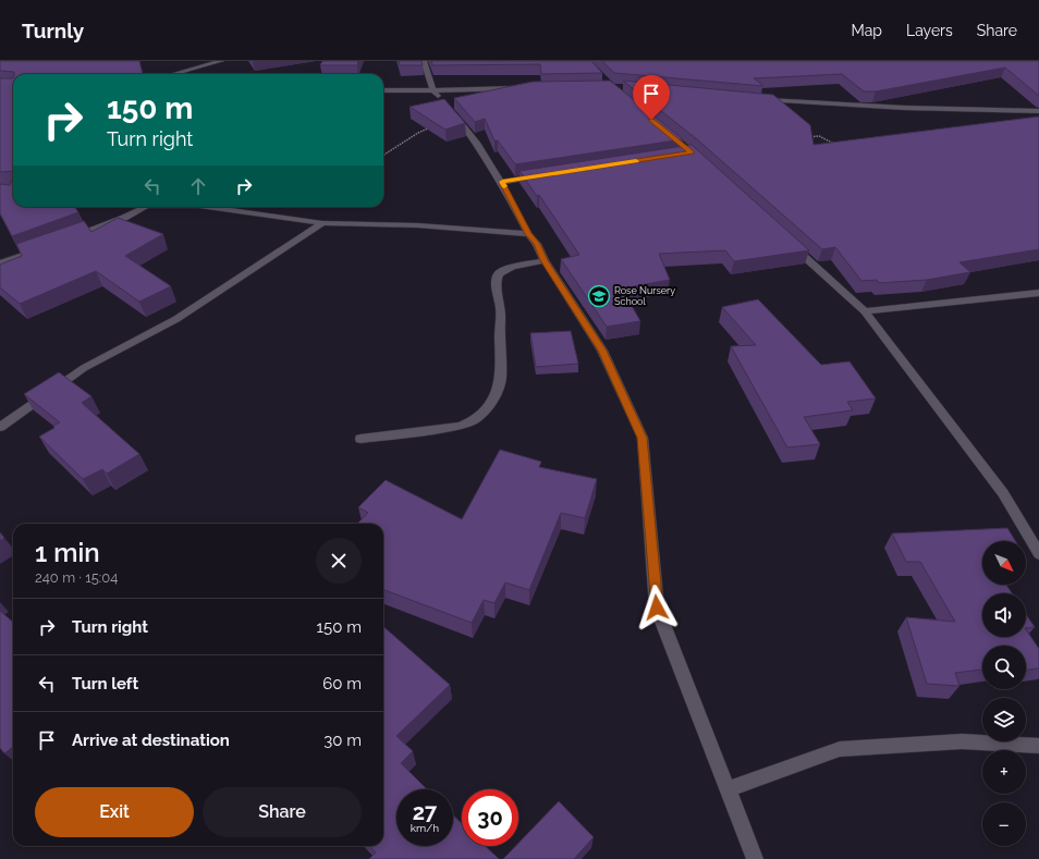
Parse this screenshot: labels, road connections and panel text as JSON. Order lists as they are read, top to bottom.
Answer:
{
  "places": {
    "school or university": ["Rose Nursery School"]
  },
  "north": "bottom right",
  "page": {
    "header": "Turnly",
    "nav": ["Map", "Layers", "Share"],
    "turn": ["150 m", "Turn right"],
    "heading": ["1 min", "240 m · 15:04"],
    "map_buttons": ["+", "−"],
    "list": [
      {
        "name": "Turn right",
        "value": "150 m"
      },
      {
        "name": "Turn left",
        "value": "60 m"
      },
      {
        "name": "Arrive at destination",
        "value": "30 m"
      }
    ],
    "buttons": ["Exit", "Share"],
    "speed": "27 km/h",
    "limit": "30"
  }
}
